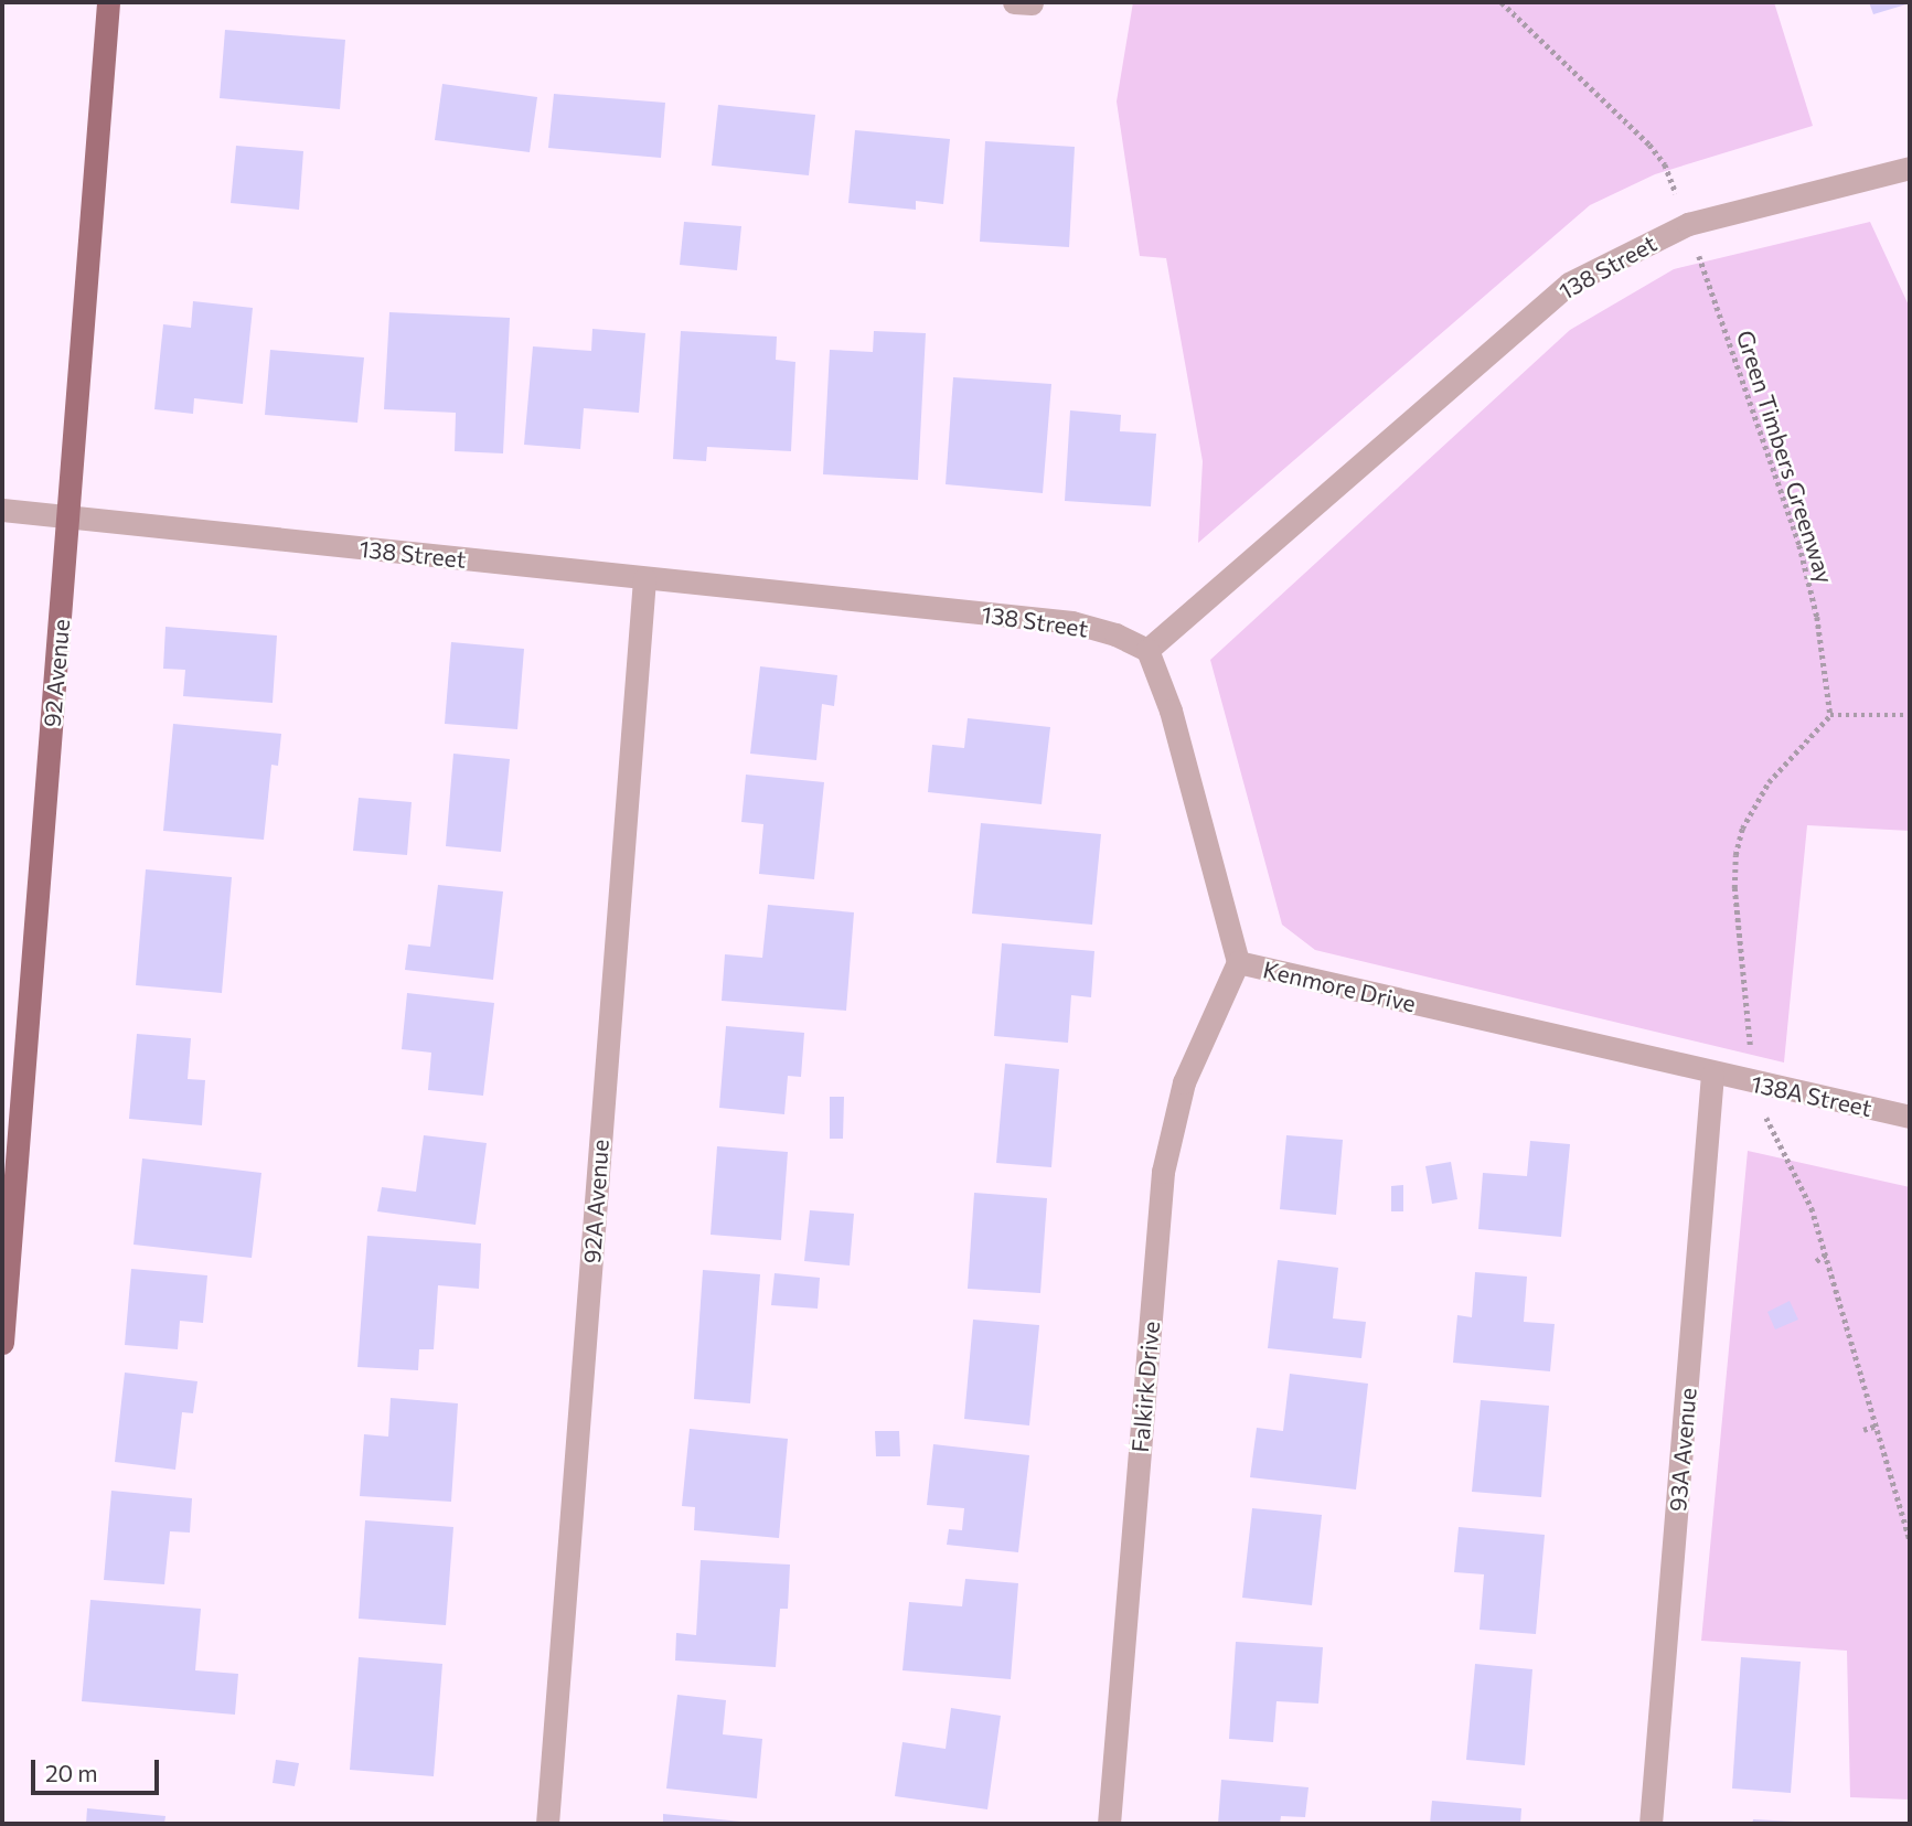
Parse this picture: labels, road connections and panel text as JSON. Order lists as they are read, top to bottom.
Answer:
{
  "streets": {
    "main road": ["92 Avenue"],
    "street": [
      "138 Street",
      "Kenmore Drive",
      "138A Street",
      "92A Avenue",
      "Falkirk Drive",
      "93A Avenue"
    ],
    "path": ["Green Timbers Greenway"]
  },
  "crossings": [
    ["138 Street", "92 Avenue"],
    ["138 Street", "Kenmore Drive"],
    ["138 Street", "92A Avenue"],
    ["Kenmore Drive", "138A Street"],
    ["Kenmore Drive", "Falkirk Drive"],
    ["Kenmore Drive", "93A Avenue"],
    ["138A Street", "93A Avenue"]
  ],
  "scale_bar": "20 m"
}
